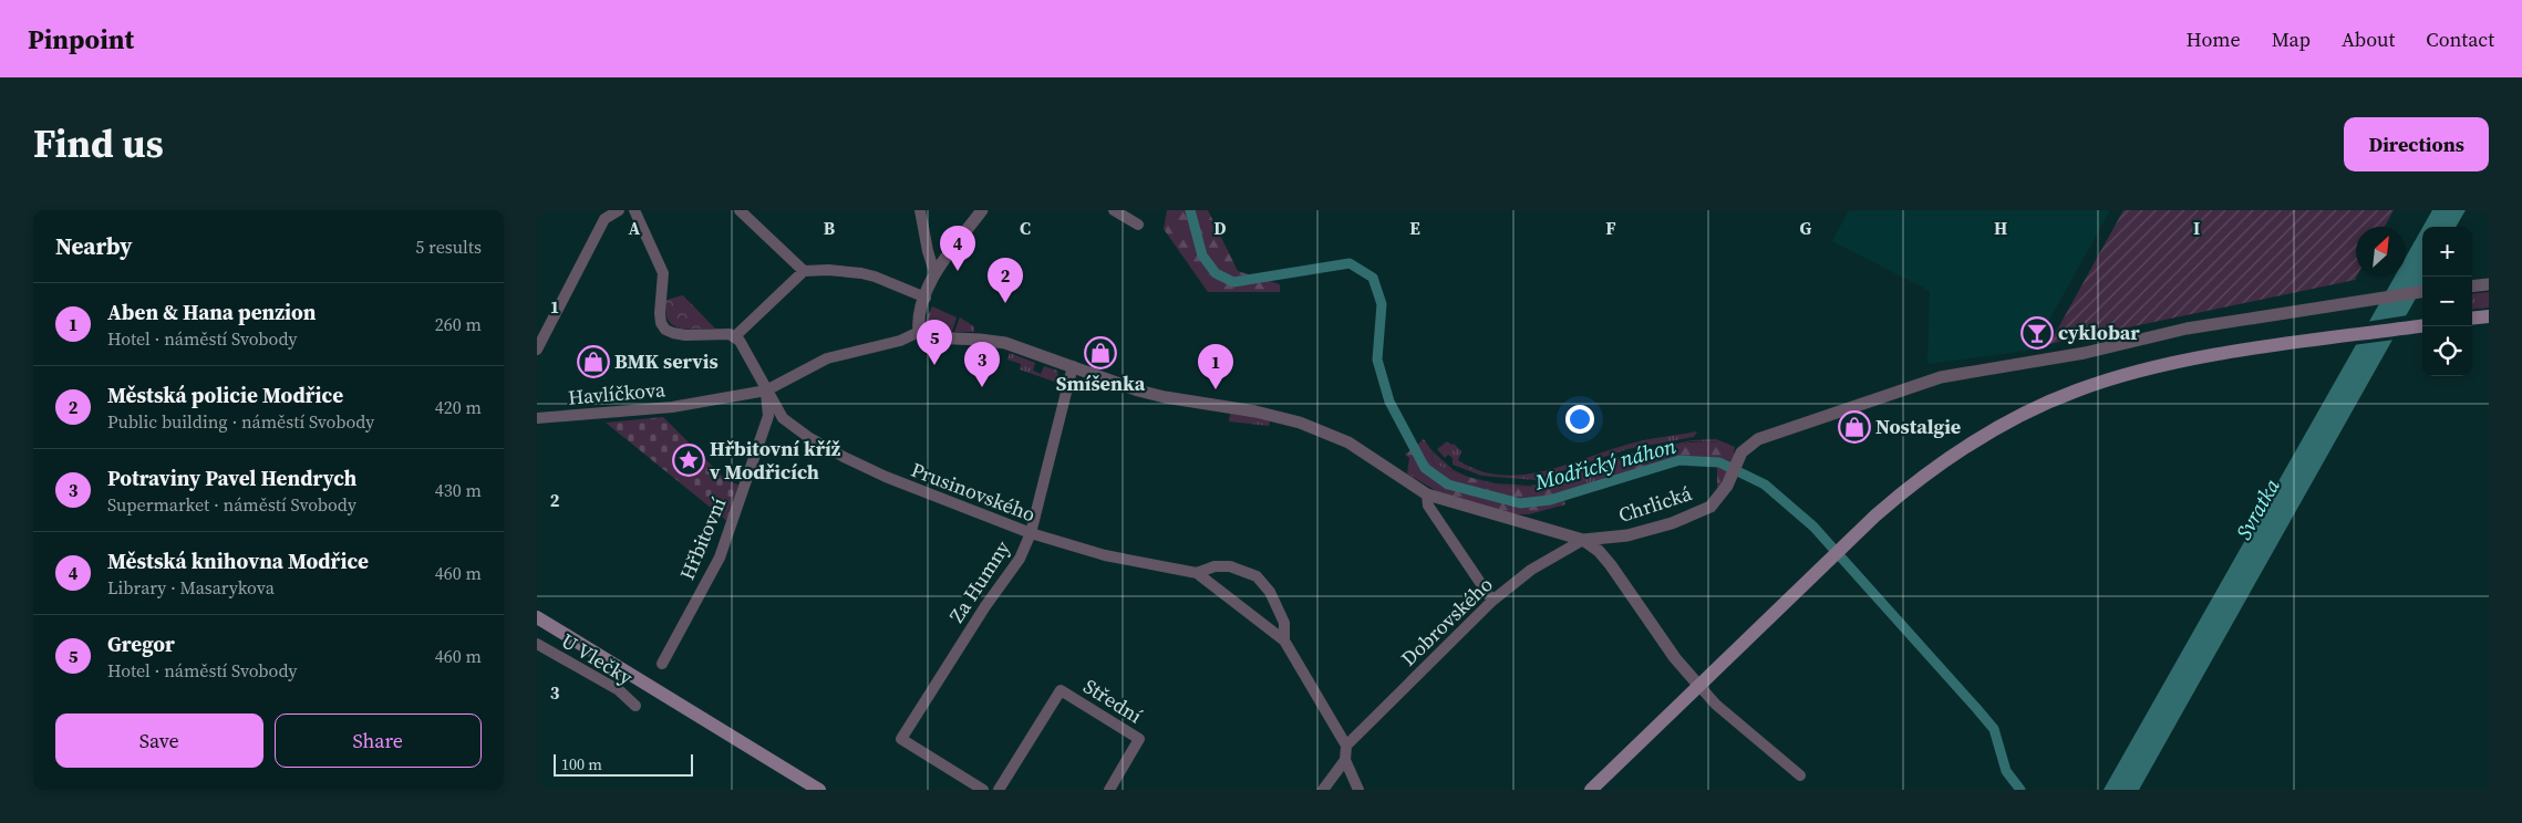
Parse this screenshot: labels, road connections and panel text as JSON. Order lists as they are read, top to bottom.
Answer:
{
  "streets": {
    "street": [
      "Havlíčkova",
      "Prusinovského",
      "Chrlická",
      "Hřbitovní",
      "Za Humny",
      "Dobrovského",
      "U Vlečky",
      "Střední"
    ]
  },
  "crossings": [
    ["Havlíčkova", "Prusinovského"],
    ["Havlíčkova", "Hřbitovní"],
    ["Prusinovského", "Hřbitovní"],
    ["Prusinovského", "Za Humny"],
    ["Prusinovského", "Dobrovského"],
    ["Chrlická", "Dobrovského"]
  ],
  "water": ["Modřický náhon", "Svratka"],
  "places": {
    "bar": ["cyklobar"],
    "shop": ["Smíšenka", "BMK servis", "Nostalgie"],
    "place": ["Hřbitovní kříž v Modřicích"]
  },
  "scale_bar": "100 m",
  "north": "top right",
  "page": {
    "header": "Pinpoint",
    "nav": [
      "Home",
      "Map",
      "About",
      "Contact"
    ],
    "title": "Find us",
    "buttons": [
      "Directions",
      ["Save", "Share"]
    ],
    "heading": ["Nearby", "5 results"],
    "pins": [
      "4",
      "2",
      "5",
      "3",
      "1"
    ],
    "map_buttons": ["+", "−"],
    "list": [
      {
        "mark": "1",
        "name": "Aben & Hana penzion",
        "note": "Hotel · náměstí Svobody",
        "value": "260 m"
      },
      {
        "mark": "2",
        "name": "Městská policie Modřice",
        "note": "Public building · náměstí Svobody",
        "value": "420 m"
      },
      {
        "mark": "3",
        "name": "Potraviny Pavel Hendrych",
        "note": "Supermarket · náměstí Svobody",
        "value": "430 m"
      },
      {
        "mark": "4",
        "name": "Městská knihovna Modřice",
        "note": "Library · Masarykova",
        "value": "460 m"
      },
      {
        "mark": "5",
        "name": "Gregor",
        "note": "Hotel · náměstí Svobody",
        "value": "460 m"
      }
    ],
    "scale": "100 m"
  },
  "grid": {
    "columns": [
      "A",
      "B",
      "C",
      "D",
      "E",
      "F",
      "G",
      "H",
      "I"
    ],
    "rows": ["1", "2", "3"]
  }
}
